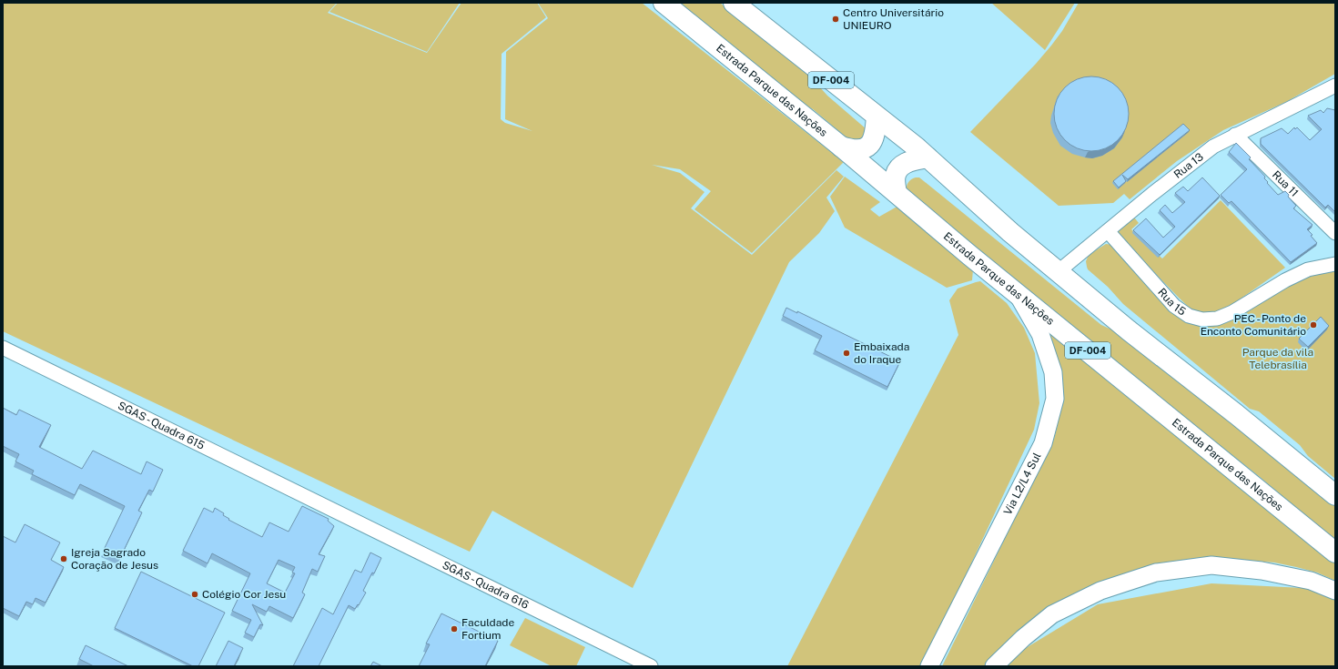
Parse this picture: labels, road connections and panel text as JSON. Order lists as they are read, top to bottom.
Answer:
{
  "streets": {
    "highway": ["DF-004", "Estrada Parque das Nações"],
    "main road": ["Via L2/L4 Sul"],
    "street": [
      "Rua 13",
      "Rua 11",
      "Rua 15",
      "SGAS - Quadra 615",
      "SGAS - Quadra 616"
    ]
  },
  "crossings": [
    ["DF-004", "Rua 13"],
    ["Estrada Parque das Nações", "Via L2/L4 Sul"],
    ["Rua 13", "Rua 11"],
    ["Rua 13", "Rua 15"],
    ["SGAS - Quadra 615", "SGAS - Quadra 616"]
  ],
  "parks": ["Parque da vila Telebrasília"],
  "places": [
    "Centro Universitário UNIEURO",
    "PEC - Ponto de Enconto Comunitário",
    "Embaixada do Iraque",
    "Igreja Sagrado Coração de Jesus",
    "Colégio Cor Jesu",
    "Faculdade Fortium"
  ]
}
